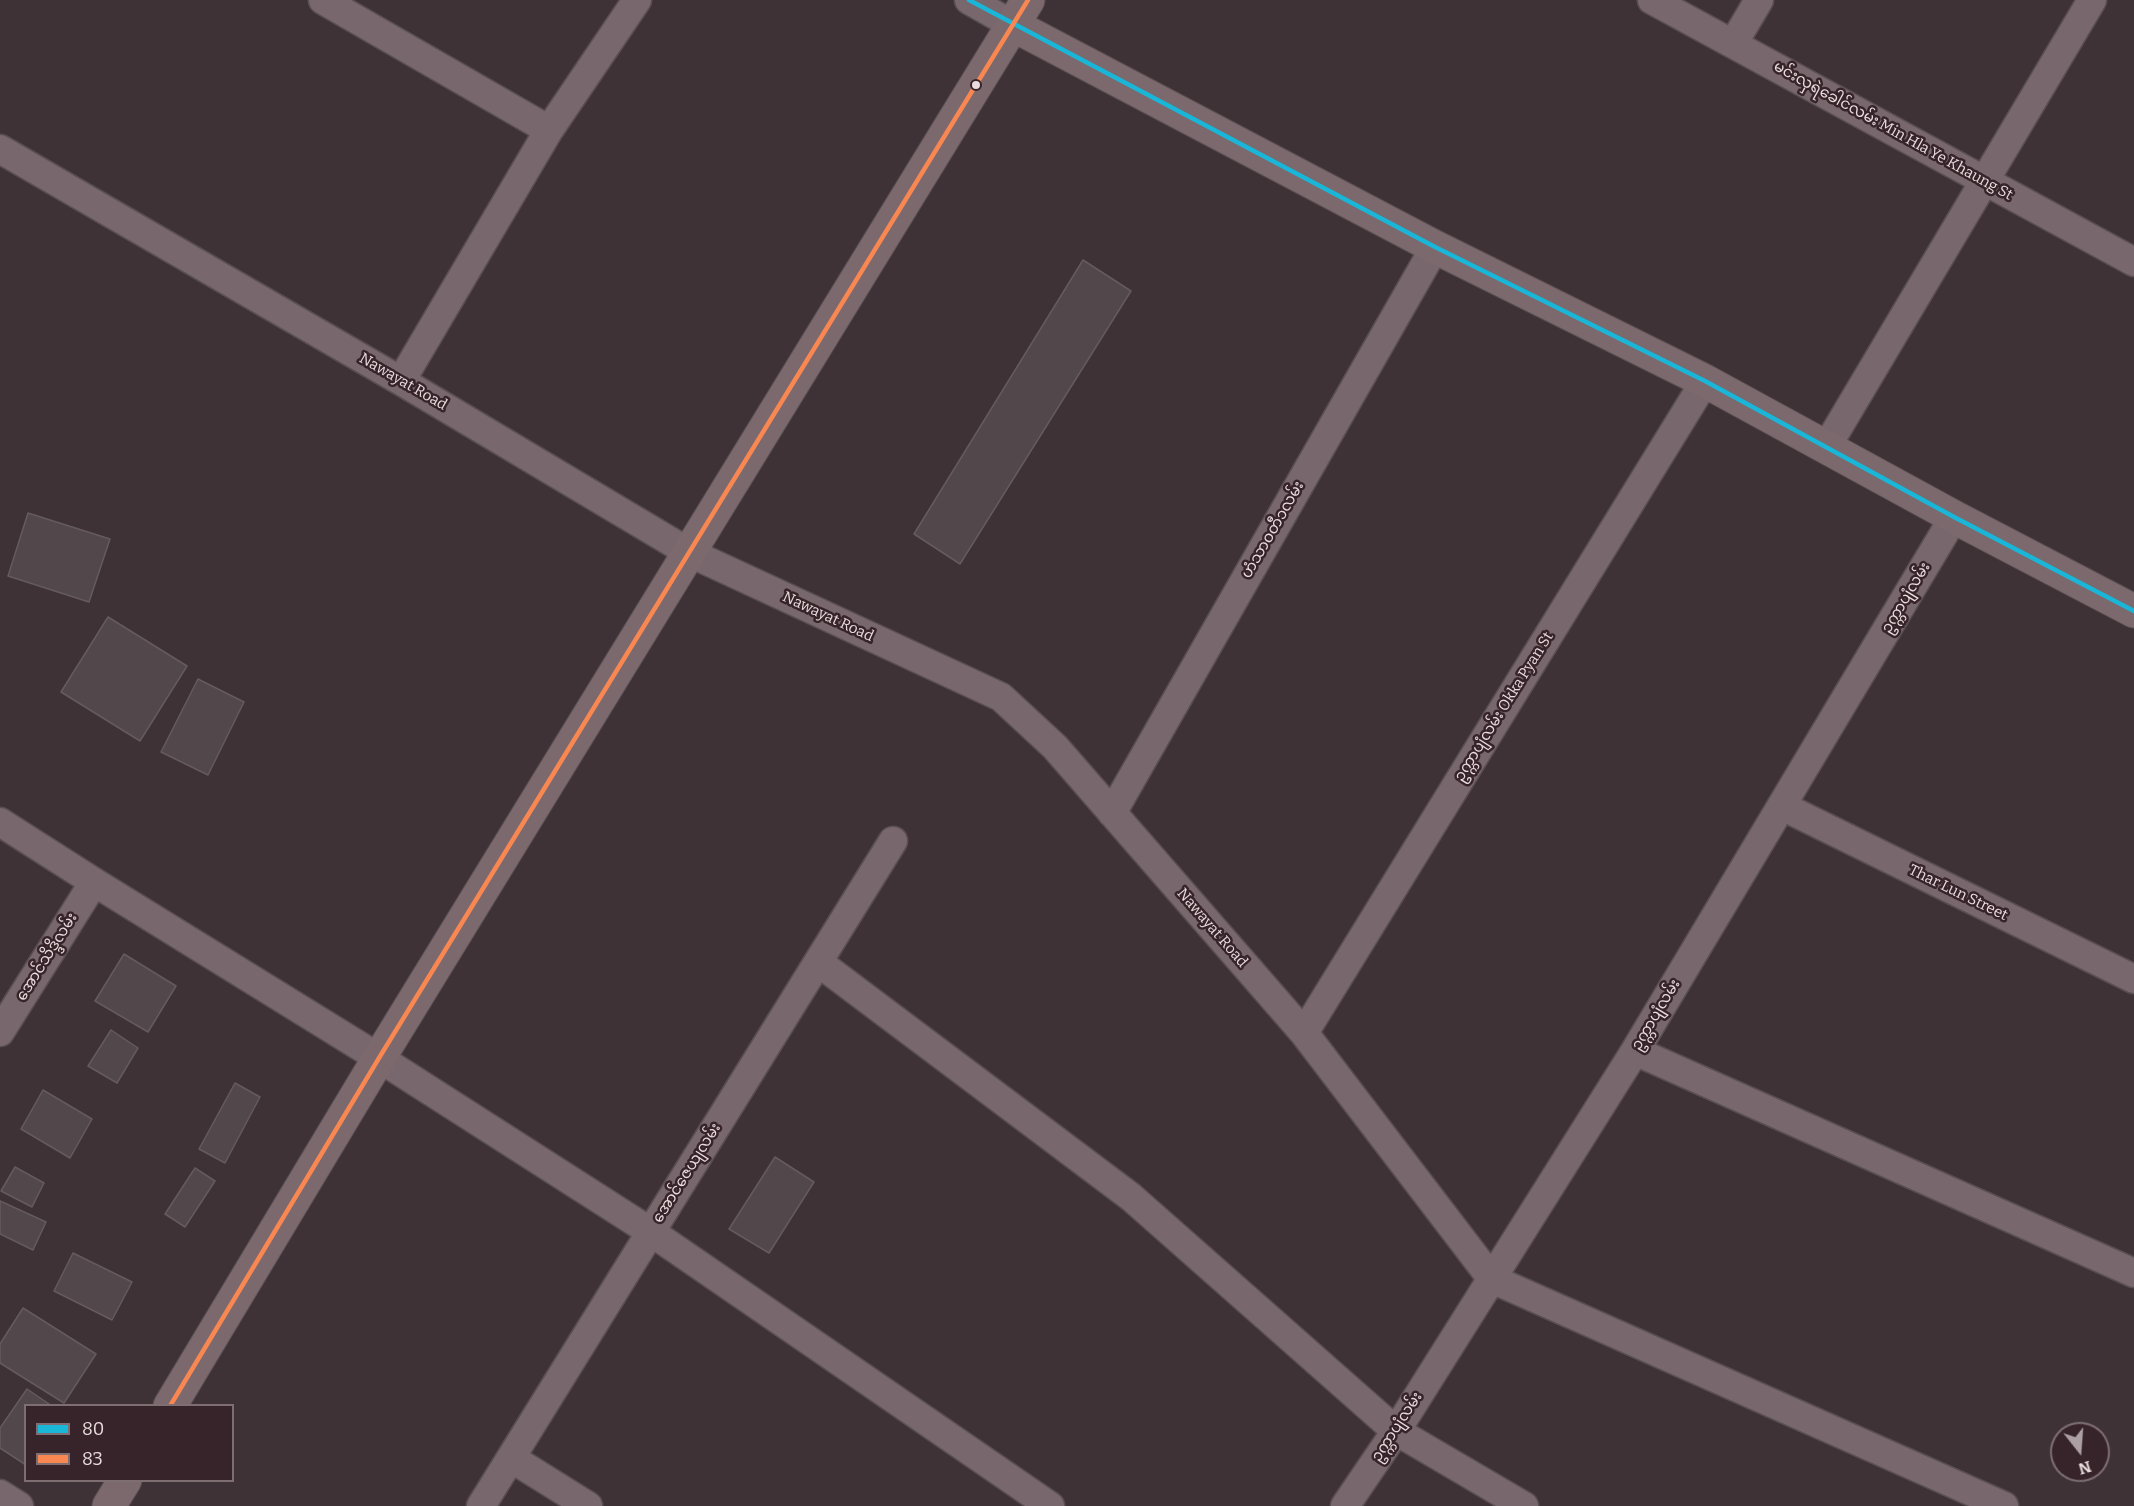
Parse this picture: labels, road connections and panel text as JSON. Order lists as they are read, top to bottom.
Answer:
{
  "streets": {
    "street": [
      "မင်းလှရဲခေါင်လမ်း Min Hla Ye Khaung St",
      "Nawayat Road",
      "ဟံသာဝတီ၁လမ်း",
      "ဥက္ကာပျံလမ်း",
      "ဥက္ကာပျံလမ်း Okka Pyan St",
      "Thar Lun Street",
      "အောင်သိဒ္ဒိလမ်း",
      "အောင်ဇေယျလမ်း"
    ]
  },
  "crossings": [
    ["Nawayat Road", "ဟံသာဝတီ၁လမ်း"],
    ["Nawayat Road", "ဥက္ကာပျံလမ်း"],
    ["Nawayat Road", "ဥက္ကာပျံလမ်း Okka Pyan St"],
    ["ဥက္ကာပျံလမ်း", "Thar Lun Street"]
  ],
  "lines": ["transit line 80", "transit line 83"],
  "legend": ["80", "83"],
  "north": "bottom"
}
